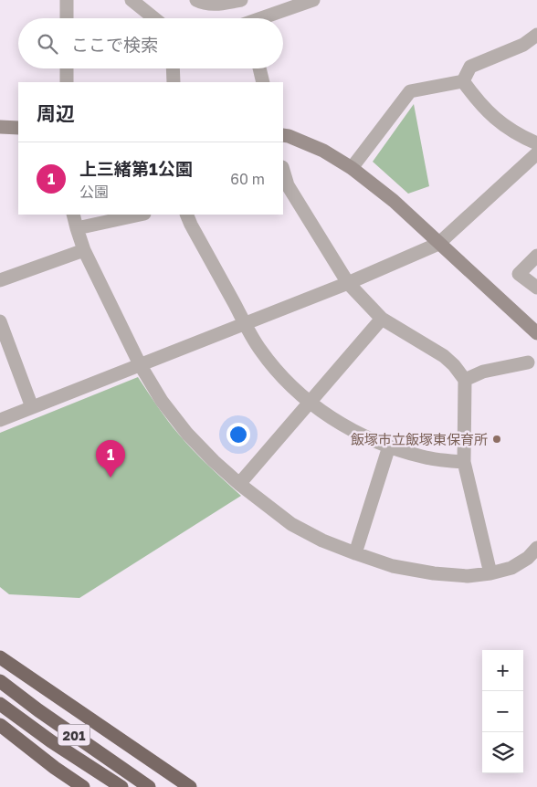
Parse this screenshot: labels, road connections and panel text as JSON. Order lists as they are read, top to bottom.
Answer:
{
  "streets": {
    "highway": ["201"]
  },
  "places": ["飯塚市立飯塚東保育所"],
  "page": {
    "search": "ここで検索",
    "heading": "周辺",
    "list": [
      {
        "mark": "1",
        "name": "上三緒第1公園",
        "note": "公園",
        "value": "60 m"
      }
    ],
    "pins": "1",
    "map_buttons": ["+", "−"]
  }
}
